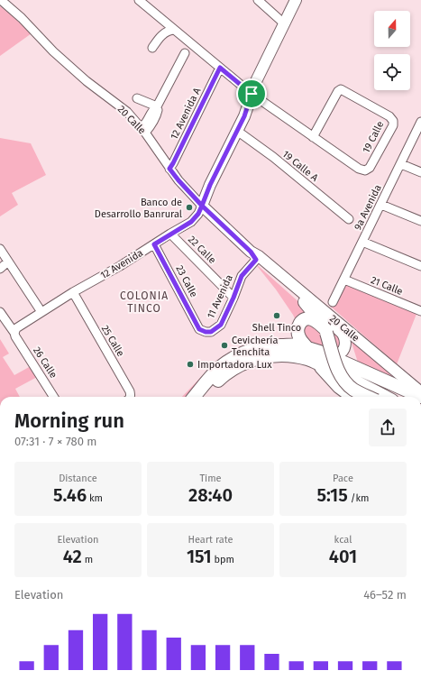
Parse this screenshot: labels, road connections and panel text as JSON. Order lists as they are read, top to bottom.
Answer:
{
  "streets": {
    "main road": ["20 Calle", "12 Avenida"],
    "street": [
      "12 Avenida A",
      "19 Calle",
      "19 Calle A",
      "9a Avenida",
      "22 Calle",
      "23 Calle",
      "21 Calle",
      "11 Avenida",
      "25 Calle",
      "26 Calle"
    ]
  },
  "crossings": [
    ["12 Avenida A", "20 Calle"],
    ["12 Avenida A", "19 Calle"],
    ["20 Calle", "12 Avenida"],
    ["20 Calle", "11 Avenida"],
    ["19 Calle", "12 Avenida"],
    ["19 Calle A", "12 Avenida"],
    ["9a Avenida", "21 Calle"],
    ["22 Calle", "12 Avenida"],
    ["22 Calle", "11 Avenida"],
    ["12 Avenida", "23 Calle"],
    ["12 Avenida", "25 Calle"],
    ["12 Avenida", "26 Calle"],
    ["23 Calle", "11 Avenida"]
  ],
  "districts": ["COLONIA TINCO"],
  "places": [
    "Banco de Desarrollo Banrural",
    "Shell Tinco",
    "Cevichería Tenchita",
    "Importadora Lux"
  ],
  "north": "top",
  "page": {
    "heading": ["Morning run", "07:31 · 7 × 780 m"],
    "stats": [
      ["Distance", "5.46 km"],
      ["Time", "28:40"],
      ["Pace", "5:15 /km"],
      ["Elevation", "42 m"],
      ["Heart rate", "151 bpm"],
      ["kcal", "401"]
    ],
    "chart": ["Elevation", "46–52 m"]
  }
}
